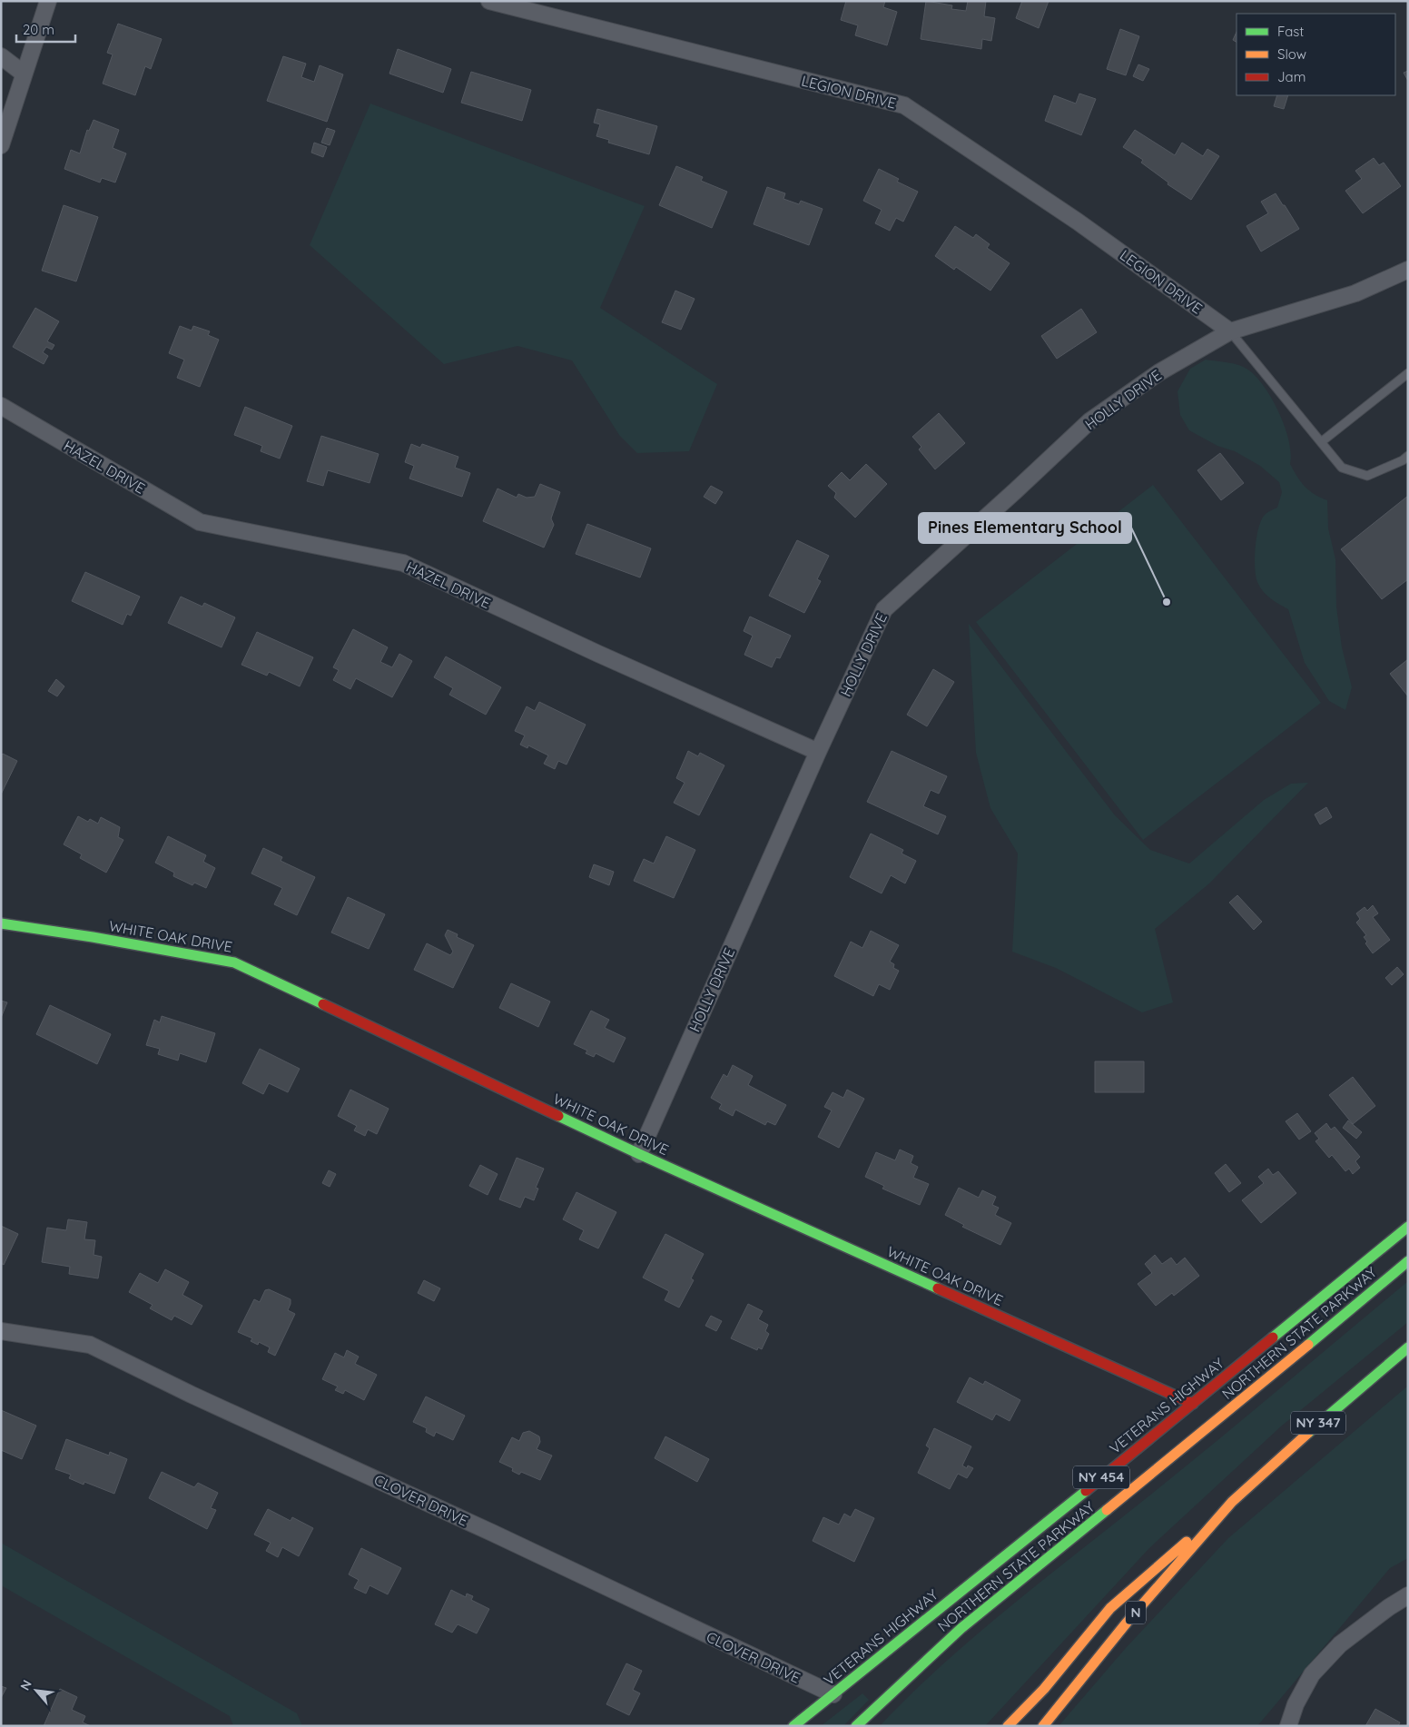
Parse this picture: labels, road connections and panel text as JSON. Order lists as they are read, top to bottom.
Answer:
{
  "streets": {
    "main road": [
      "WHITE OAK DRIVE",
      "NORTHERN STATE PARKWAY",
      "VETERANS HIGHWAY",
      "NY 347",
      "NY 454",
      "N"
    ],
    "street": [
      "LEGION DRIVE",
      "HOLLY DRIVE",
      "HAZEL DRIVE",
      "CLOVER DRIVE"
    ]
  },
  "crossings": [
    ["LEGION DRIVE", "HOLLY DRIVE"],
    ["HOLLY DRIVE", "HAZEL DRIVE"],
    ["HOLLY DRIVE", "WHITE OAK DRIVE"],
    ["WHITE OAK DRIVE", "VETERANS HIGHWAY"],
    ["VETERANS HIGHWAY", "CLOVER DRIVE"],
    ["NY 347", "N"]
  ],
  "places": ["Pines Elementary School"],
  "legend": ["Fast", "Slow", "Jam"],
  "scale_bar": "20 m",
  "north": "top left"
}
